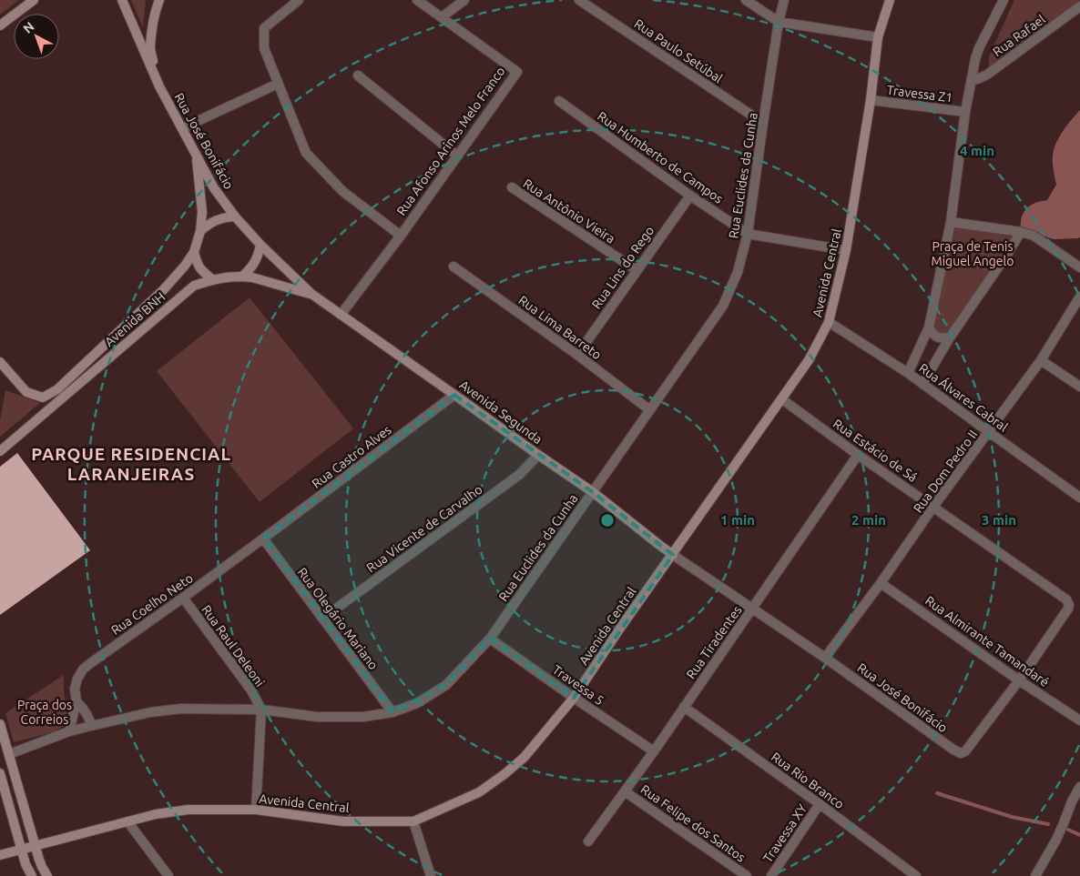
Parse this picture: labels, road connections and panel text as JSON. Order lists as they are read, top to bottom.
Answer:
{
  "streets": {
    "street": [
      "Rua Rafael",
      "Rua Paulo Setúbal",
      "Travessa Z1",
      "Rua José Bonifácio",
      "Rua Afonso Arinos Melo Franco",
      "Rua Humberto de Campos",
      "Rua Euclides da Cunha",
      "Rua Antônio Vieira",
      "Rua Lins do Rego",
      "Avenida Central",
      "Avenida BNH",
      "Rua Lima Barreto",
      "Rua Álvares Cabral",
      "Avenida Segunda",
      "Rua Estácio de Sá",
      "Rua Castro Alves",
      "Rua Dom Pedro II",
      "Rua Vicente de Carvalho",
      "Rua Coelho Neto",
      "Rua Olegário Mariano",
      "Rua Almirante Tamandaré",
      "Rua Tiradentes",
      "Rua Raul Deleoni",
      "Travessa 5",
      "Rua Rio Branco",
      "Rua Felipe dos Santos",
      "Travessa XY"
    ]
  },
  "crossings": [
    ["Rua Paulo Setúbal", "Rua Euclides da Cunha"],
    ["Travessa Z1", "Avenida Central"],
    ["Rua José Bonifácio", "Avenida Central"],
    ["Rua José Bonifácio", "Avenida BNH"],
    ["Rua José Bonifácio", "Avenida Segunda"],
    ["Rua José Bonifácio", "Rua Estácio de Sá"],
    ["Rua José Bonifácio", "Rua Dom Pedro II"],
    ["Rua José Bonifácio", "Rua Almirante Tamandaré"],
    ["Rua José Bonifácio", "Rua Tiradentes"],
    ["Rua Afonso Arinos Melo Franco", "Avenida Segunda"],
    ["Rua Humberto de Campos", "Rua Euclides da Cunha"],
    ["Rua Humberto de Campos", "Rua Lins do Rego"],
    ["Rua Euclides da Cunha", "Rua Lima Barreto"],
    ["Rua Euclides da Cunha", "Avenida Segunda"],
    ["Rua Euclides da Cunha", "Rua Coelho Neto"],
    ["Rua Euclides da Cunha", "Rua Olegário Mariano"],
    ["Rua Euclides da Cunha", "Rua Raul Deleoni"],
    ["Rua Euclides da Cunha", "Travessa 5"],
    ["Rua Antônio Vieira", "Rua Lins do Rego"],
    ["Rua Lins do Rego", "Rua Lima Barreto"],
    ["Avenida Central", "Rua Álvares Cabral"],
    ["Avenida Central", "Avenida Segunda"],
    ["Avenida Central", "Rua Estácio de Sá"],
    ["Avenida Central", "Travessa 5"],
    ["Avenida BNH", "Avenida Segunda"],
    ["Rua Álvares Cabral", "Rua Dom Pedro II"],
    ["Avenida Segunda", "Rua Castro Alves"],
    ["Avenida Segunda", "Rua Vicente de Carvalho"],
    ["Rua Estácio de Sá", "Rua Dom Pedro II"],
    ["Rua Estácio de Sá", "Rua Tiradentes"],
    ["Rua Castro Alves", "Rua Coelho Neto"],
    ["Rua Castro Alves", "Rua Olegário Mariano"],
    ["Rua Dom Pedro II", "Rua Almirante Tamandaré"],
    ["Rua Vicente de Carvalho", "Rua Olegário Mariano"],
    ["Rua Coelho Neto", "Rua Olegário Mariano"],
    ["Rua Coelho Neto", "Rua Raul Deleoni"],
    ["Rua Tiradentes", "Travessa 5"],
    ["Rua Tiradentes", "Rua Rio Branco"],
    ["Rua Tiradentes", "Rua Felipe dos Santos"],
    ["Rua Rio Branco", "Travessa XY"]
  ],
  "districts": ["PARQUE RESIDENCIAL LARANJEIRAS"],
  "parks": ["Praça de Tenis Miguel Angelo", "Praça dos Correios"],
  "north": "top left",
  "rings": [
    "4 min",
    "1 min",
    "2 min",
    "3 min"
  ]
}
